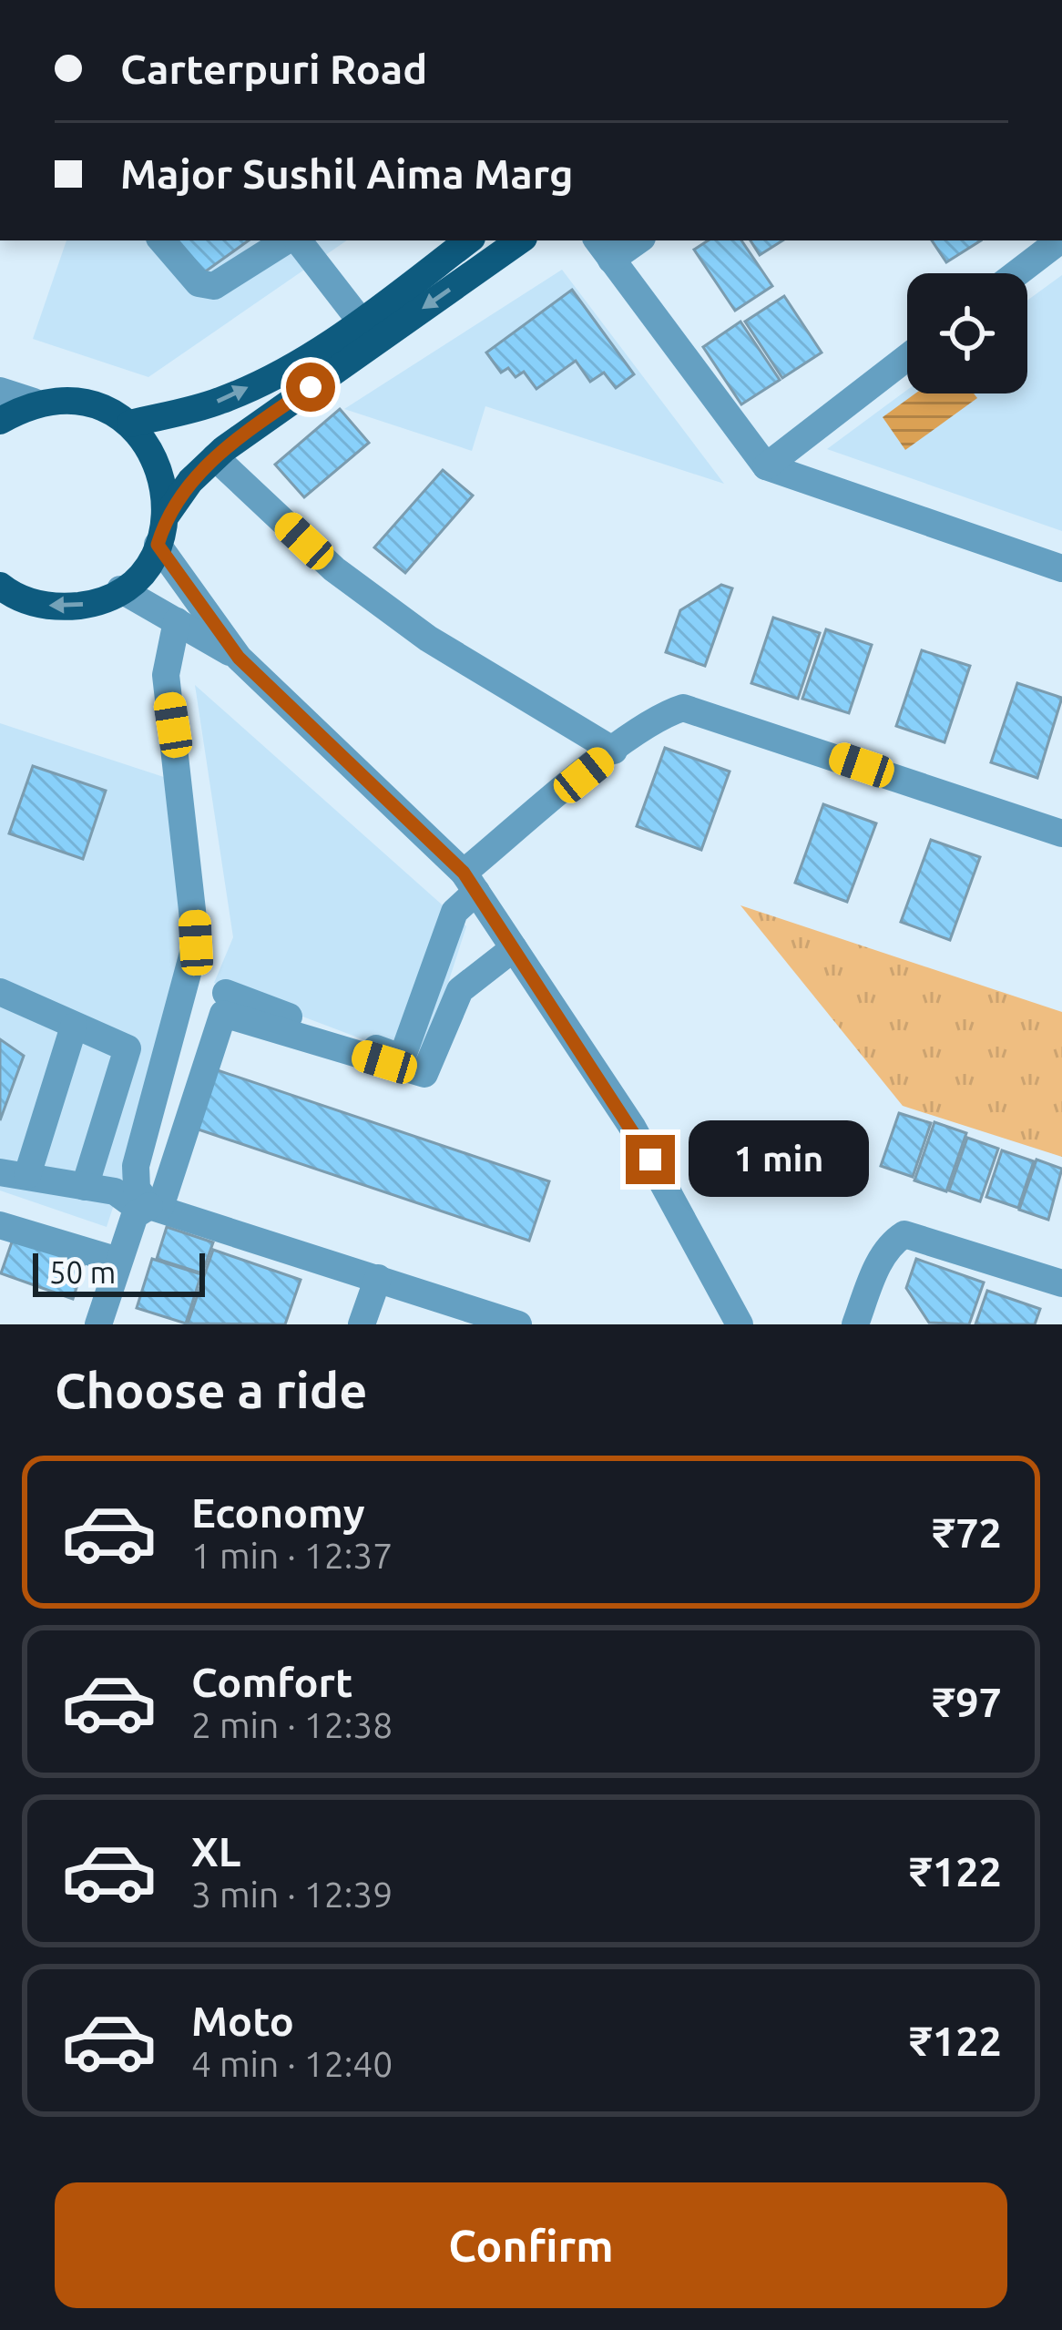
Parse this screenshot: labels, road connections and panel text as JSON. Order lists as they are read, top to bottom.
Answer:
{
  "scale_bar": "50 m",
  "page": {
    "banner": ["Carterpuri Road", "Major Sushil Aima Marg"],
    "bubble": "1 min",
    "scale": "50 m",
    "heading": "Choose a ride",
    "list": [
      {
        "name": "Economy",
        "note": "1 min · 12:37",
        "value": "₹72"
      },
      {
        "name": "Comfort",
        "note": "2 min · 12:38",
        "value": "₹97"
      },
      {
        "name": "XL",
        "note": "3 min · 12:39",
        "value": "₹122"
      },
      {
        "name": "Moto",
        "note": "4 min · 12:40",
        "value": "₹122"
      }
    ],
    "buttons": "Confirm"
  }
}
